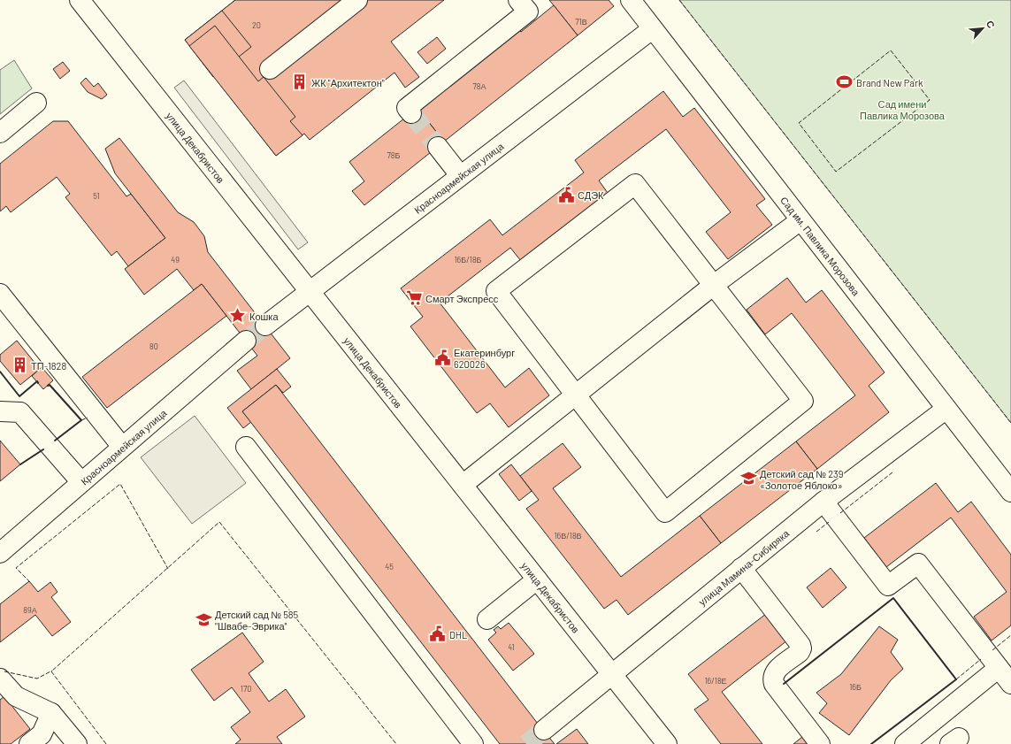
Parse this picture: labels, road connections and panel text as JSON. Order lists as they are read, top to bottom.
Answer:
{
  "streets": {
    "street": [
      "улица Декабристов",
      "Красноармейская улица",
      "Сад им. Павлика Морозова",
      "улица Мамина-Сибиряка"
    ]
  },
  "crossings": [
    ["улица Декабристов", "Красноармейская улица"],
    ["улица Декабристов", "улица Мамина-Сибиряка"],
    ["Красноармейская улица", "Сад им. Павлика Морозова"],
    ["Сад им. Павлика Морозова", "улица Мамина-Сибиряка"]
  ],
  "parks": ["Сад имени Павлика Морозова"],
  "places": {
    "building": ["ЖК \"Архитектон\"", "ТП-1828"],
    "sports": ["Brand New Park"],
    "public building": ["СДЭК", "Екатеринбург 620026", "DHL"],
    "supermarket": ["Смарт Экспресс"],
    "place": ["Кошка"],
    "school or university": ["Детский сад № 239 «Золотое Яблоко»", "Детский сад № 585 \"Швабе-Эврика\""]
  },
  "house_numbers": [
    "71В",
    "20",
    "78А",
    "78Б",
    "51",
    "49",
    "16Б/18Б",
    "80",
    "16В/18В",
    "45",
    "89А",
    "41",
    "16/18Е",
    "16Б",
    "170"
  ],
  "north": "top right"
}
